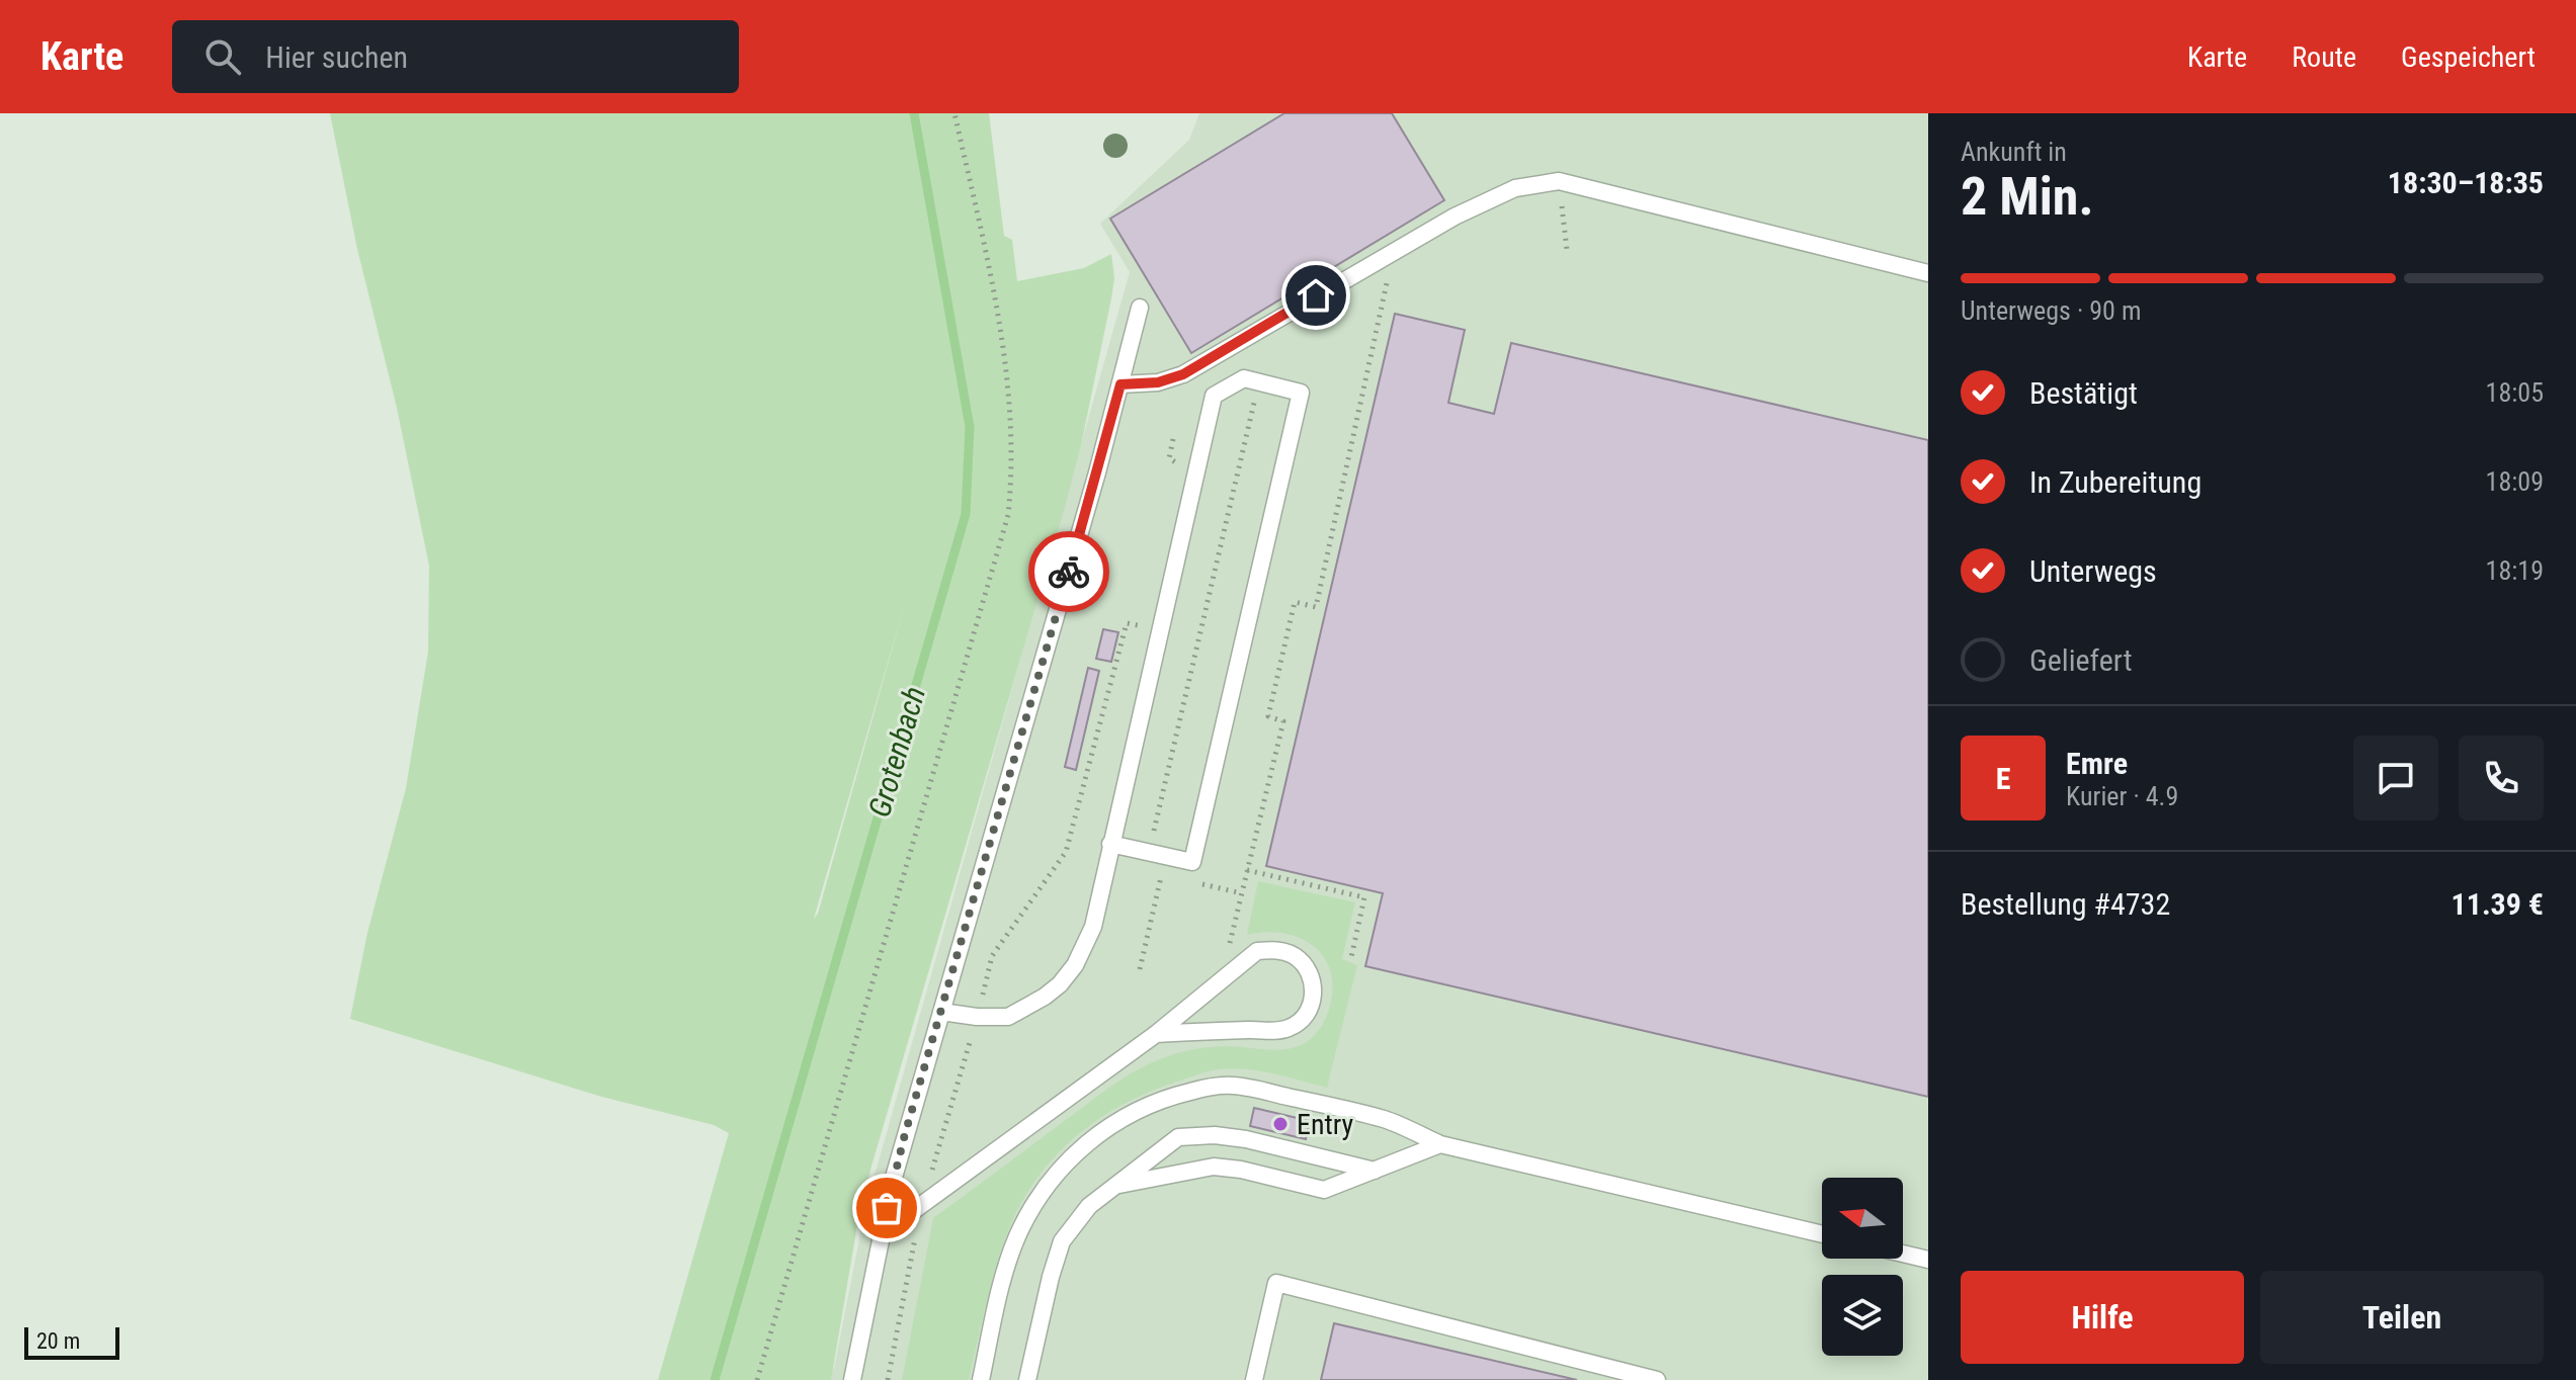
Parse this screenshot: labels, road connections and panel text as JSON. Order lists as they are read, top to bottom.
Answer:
{
  "water": ["Grotenbach"],
  "places": ["Entry"],
  "scale_bar": "20 m",
  "north": "left",
  "page": {
    "header": "Karte",
    "search": "Hier suchen",
    "nav": ["Karte", "Route", "Gespeichert"],
    "heading": ["2 Min.", "Ankunft in", "18:30–18:35"],
    "panel": [
      "Emre",
      "Kurier · 4.9",
      "Bestellung #4732",
      "11.39 €"
    ],
    "bar": "Unterwegs · 90 m",
    "list": [
      ["Bestätigt", "18:05"],
      ["In Zubereitung", "18:09"],
      ["Unterwegs", "18:19"],
      "Geliefert"
    ],
    "round": "E",
    "buttons": ["Hilfe", "Teilen"],
    "scale": "20 m"
  }
}
